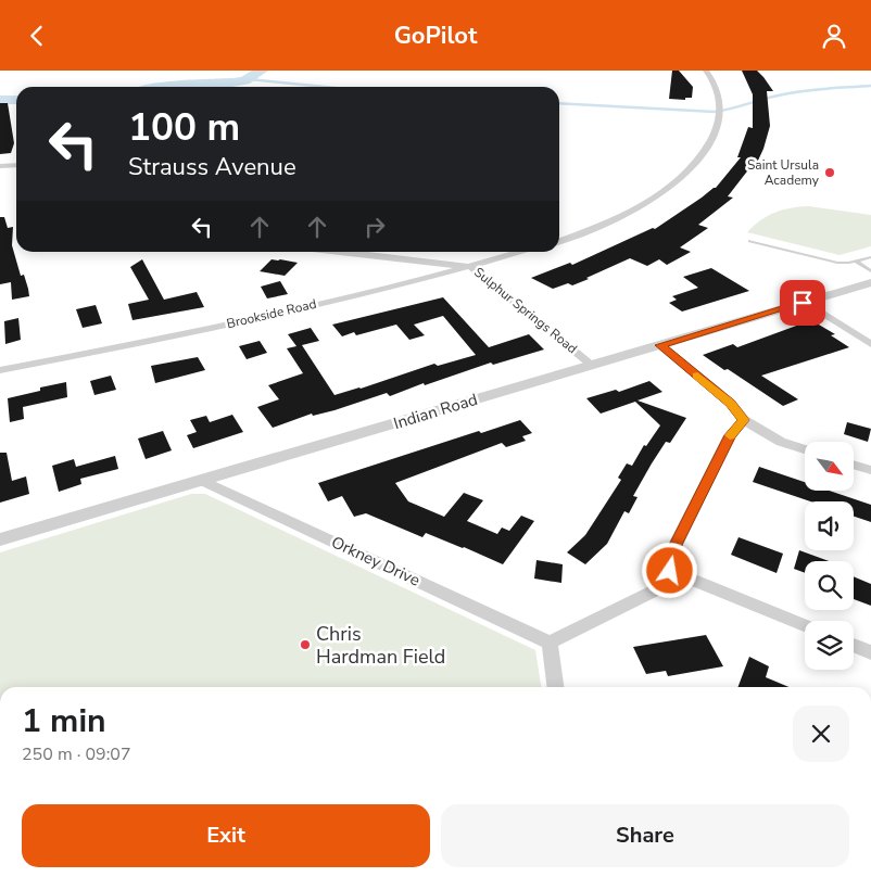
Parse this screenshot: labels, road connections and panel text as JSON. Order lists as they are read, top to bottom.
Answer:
{
  "streets": {
    "street": [
      "Sulphur Springs Road",
      "Brookside Road",
      "Indian Road",
      "Orkney Drive"
    ]
  },
  "crossings": [
    ["Sulphur Springs Road", "Brookside Road"],
    ["Sulphur Springs Road", "Indian Road"],
    ["Indian Road", "Orkney Drive"]
  ],
  "places": ["Saint Ursula Academy", "Chris Hardman Field"],
  "north": "bottom right",
  "page": {
    "header": "GoPilot",
    "turn": ["100 m", "Strauss Avenue"],
    "heading": ["1 min", "250 m · 09:07"],
    "buttons": ["Exit", "Share"]
  }
}
